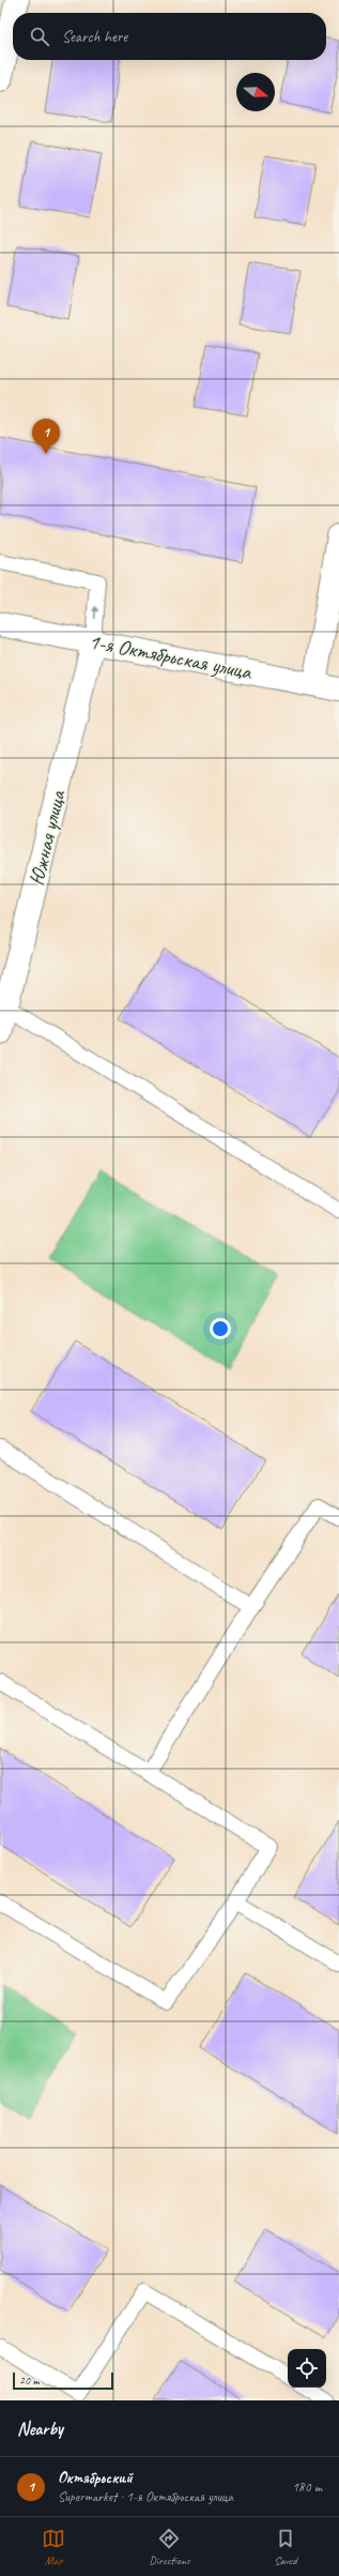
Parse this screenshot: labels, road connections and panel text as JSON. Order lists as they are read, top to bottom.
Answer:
{
  "streets": {
    "street": ["1-я Октябрьская улица", "Южная улица"]
  },
  "crossings": [
    ["1-я Октябрьская улица", "Южная улица"]
  ],
  "scale_bar": "20 m",
  "north": "right",
  "page": {
    "search": "Search here",
    "pins": "1",
    "scale": "20 m",
    "heading": "Nearby",
    "list": [
      {
        "mark": "1",
        "name": "Октябрьский",
        "note": "Supermarket · 1-я Октябрьская улица",
        "value": "180 m"
      }
    ],
    "nav": ["Map", "Directions", "Saved"]
  }
}
